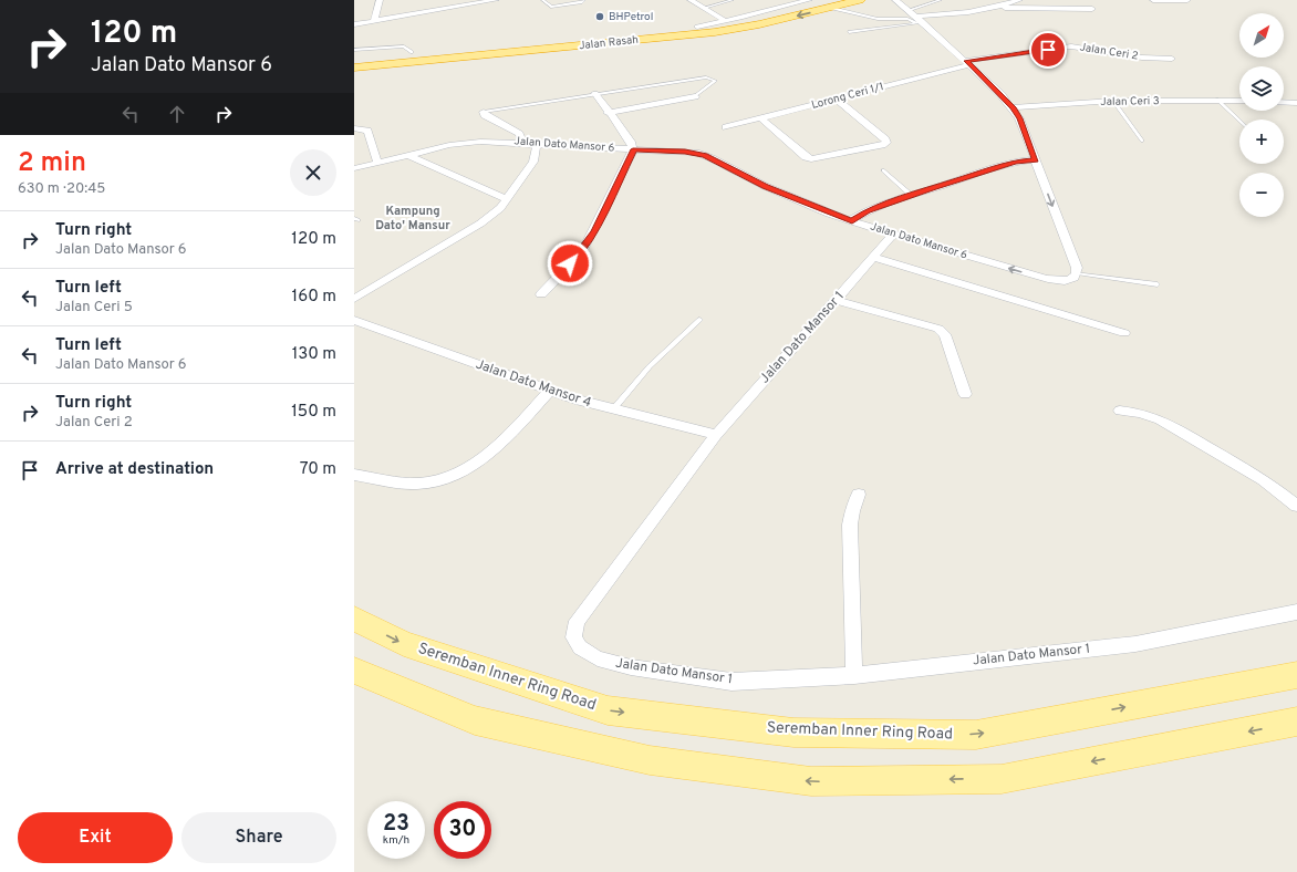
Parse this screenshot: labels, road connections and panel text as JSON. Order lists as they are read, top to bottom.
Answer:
{
  "streets": {
    "highway": ["Jalan Rasah"],
    "main road": ["Seremban Inner Ring Road"],
    "street": [
      "Jalan Ceri 2",
      "Lorong Ceri 1/1",
      "Jalan Ceri 3",
      "Jalan Dato Mansor 6",
      "Jalan Dato Mansor 1",
      "Jalan Dato Mansor 4"
    ]
  },
  "crossings": [
    ["Jalan Ceri 2", "Lorong Ceri 1/1"],
    ["Jalan Dato Mansor 6", "Jalan Dato Mansor 1"],
    ["Jalan Dato Mansor 1", "Jalan Dato Mansor 4"]
  ],
  "districts": ["Kampung Dato' Mansur"],
  "places": ["BHPetrol"],
  "north": "top right",
  "page": {
    "turn": ["120 m", "Jalan Dato Mansor 6"],
    "map_buttons": ["+", "−"],
    "heading": ["2 min", "630 m · 20:45"],
    "list": [
      {
        "name": "Turn right",
        "note": "Jalan Dato Mansor 6",
        "value": "120 m"
      },
      {
        "name": "Turn left",
        "note": "Jalan Ceri 5",
        "value": "160 m"
      },
      {
        "name": "Turn left",
        "note": "Jalan Dato Mansor 6",
        "value": "130 m"
      },
      {
        "name": "Turn right",
        "note": "Jalan Ceri 2",
        "value": "150 m"
      },
      {
        "name": "Arrive at destination",
        "value": "70 m"
      }
    ],
    "speed": "23 km/h",
    "limit": "30",
    "buttons": ["Exit", "Share"]
  }
}
